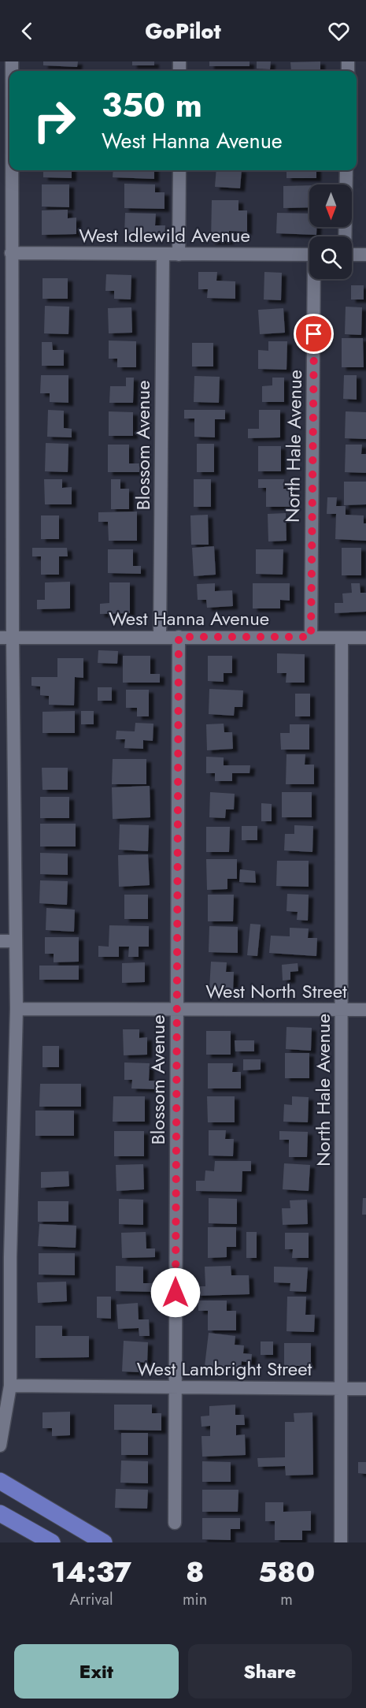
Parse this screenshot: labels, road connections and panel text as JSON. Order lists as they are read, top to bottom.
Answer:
{
  "streets": {
    "street": [
      "West Idlewild Avenue",
      "Blossom Avenue",
      "North Hale Avenue",
      "West Hanna Avenue",
      "West North Street",
      "West Lambright Street"
    ]
  },
  "crossings": [
    ["West Idlewild Avenue", "Blossom Avenue"],
    ["Blossom Avenue", "West Hanna Avenue"],
    ["Blossom Avenue", "West North Street"],
    ["Blossom Avenue", "West Lambright Street"],
    ["North Hale Avenue", "West Hanna Avenue"],
    ["North Hale Avenue", "West North Street"],
    ["North Hale Avenue", "West Lambright Street"]
  ],
  "north": "bottom",
  "page": {
    "header": "GoPilot",
    "turn": ["350 m", "West Hanna Avenue"],
    "eta": [
      "14:37",
      "Arrival",
      "8",
      "min",
      "580",
      "m"
    ],
    "buttons": ["Exit", "Share"]
  }
}
